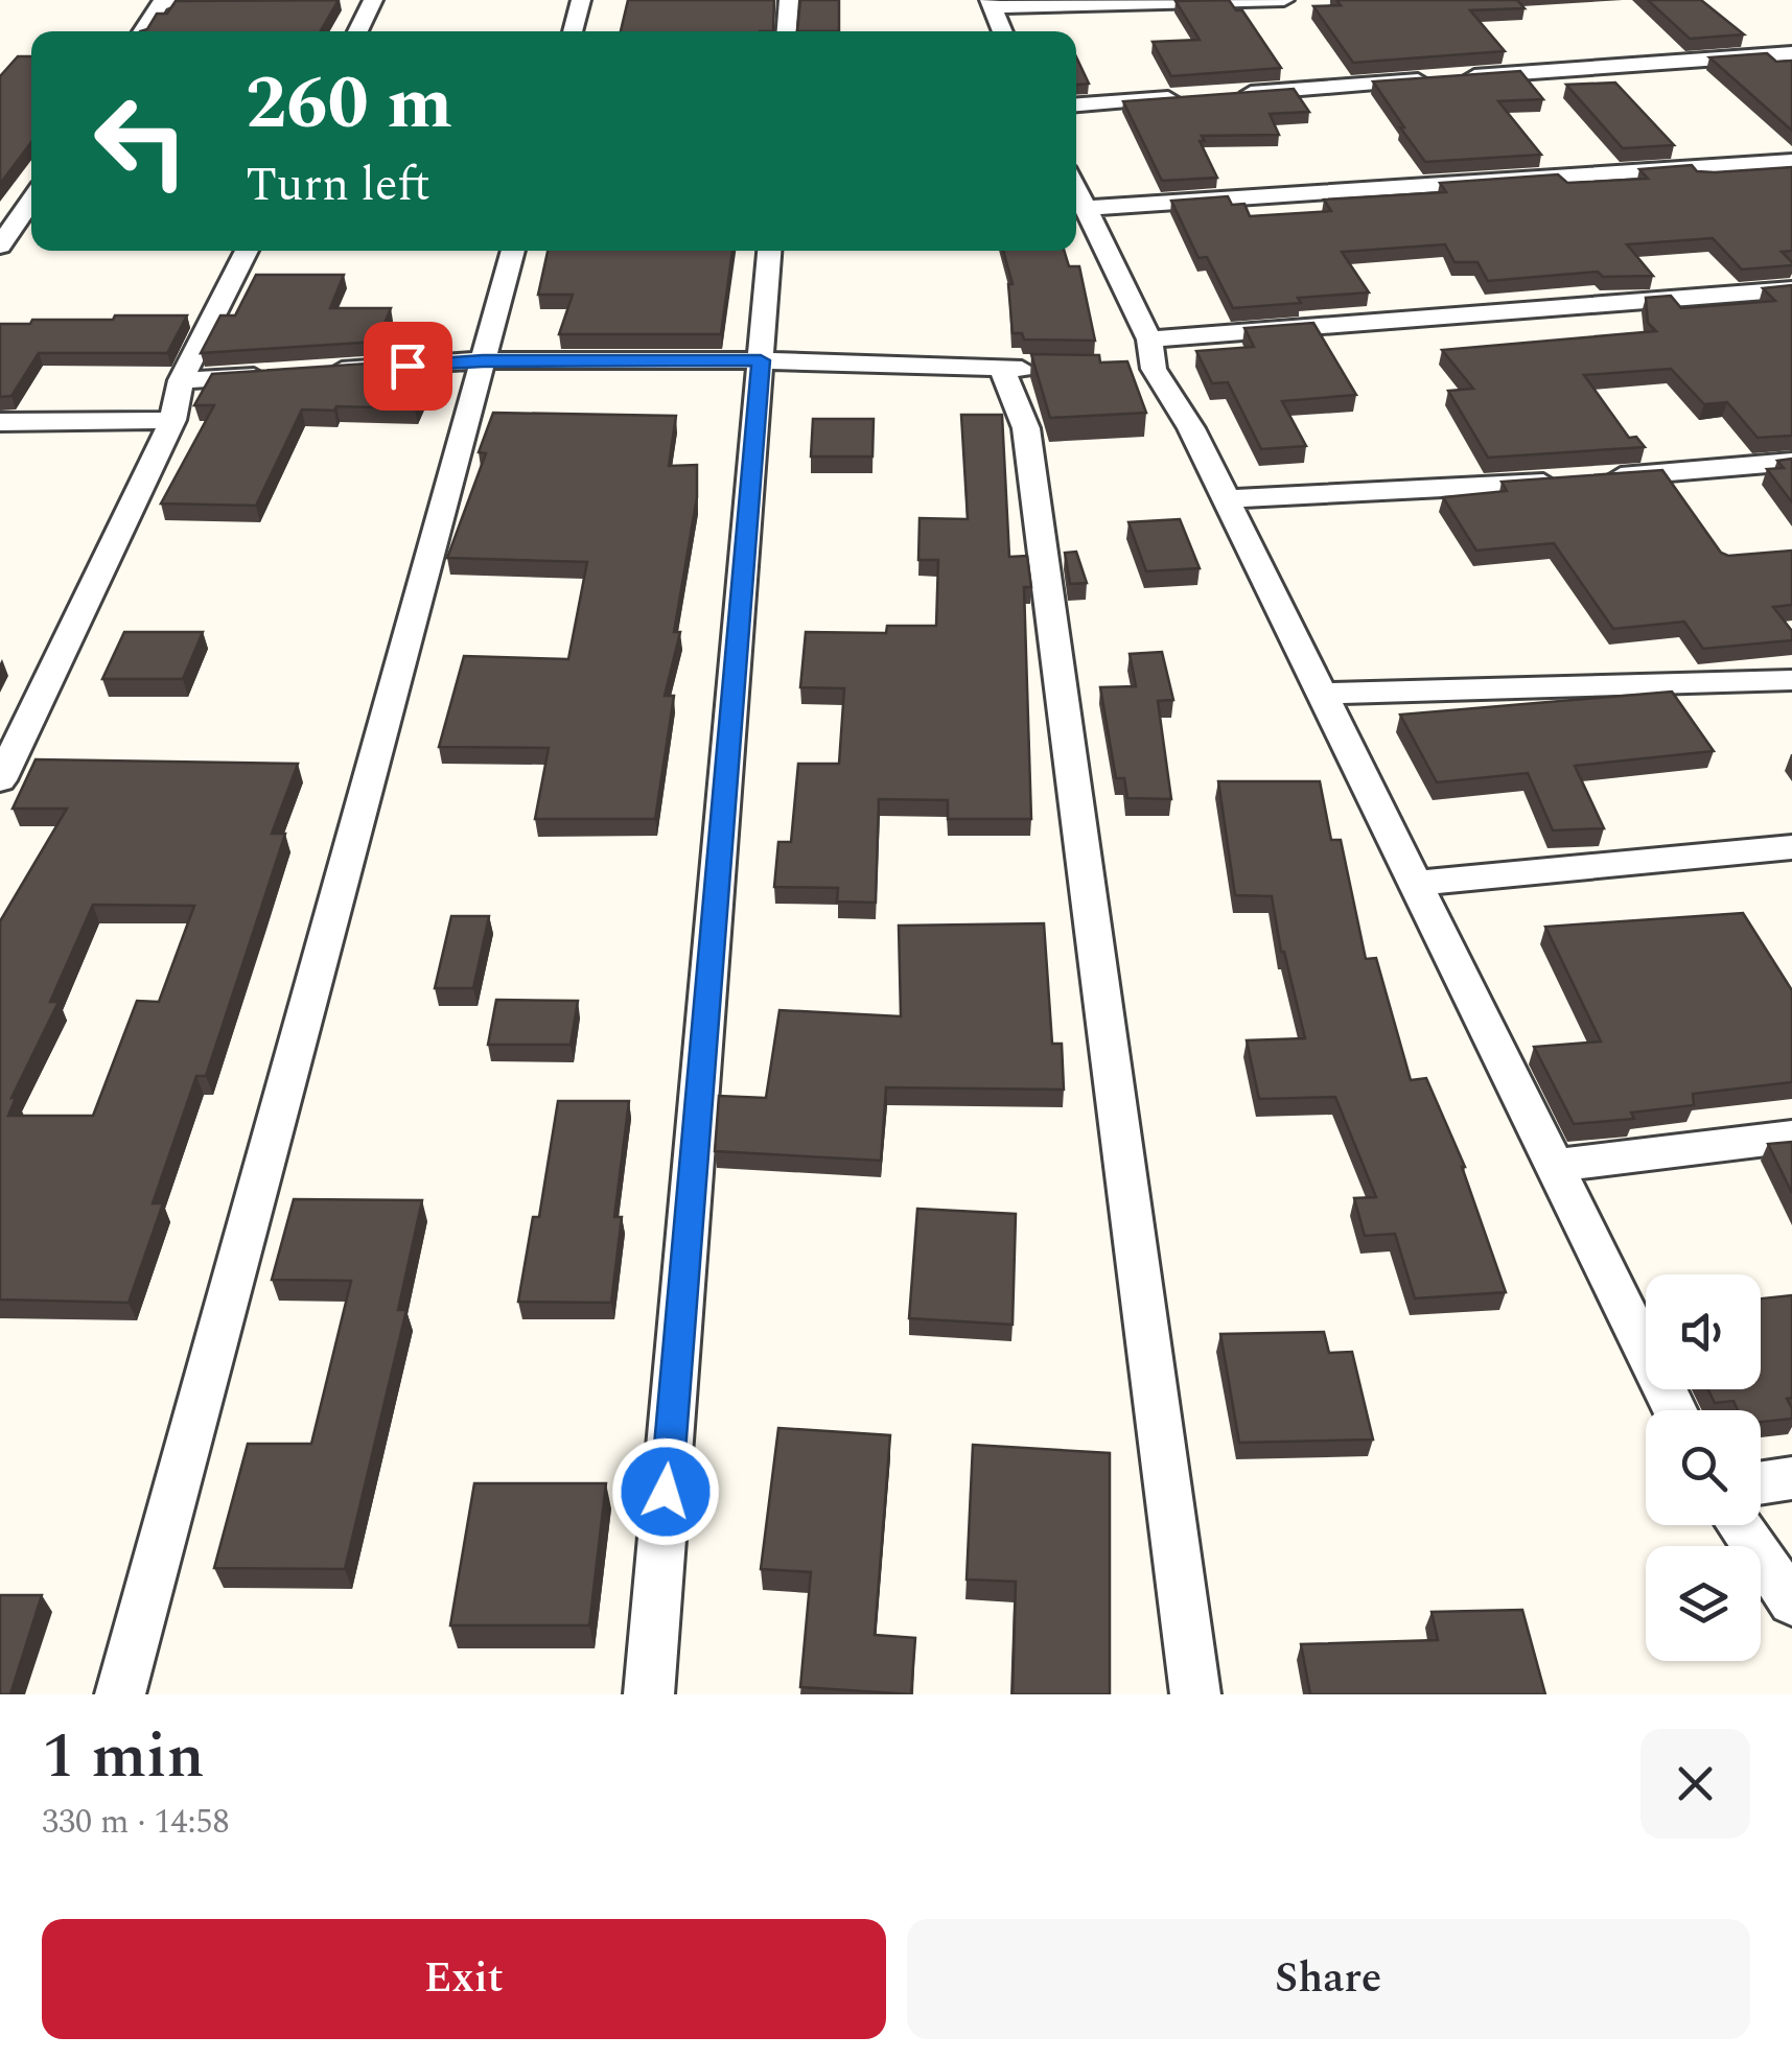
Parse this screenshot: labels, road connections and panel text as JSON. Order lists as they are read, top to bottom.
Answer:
{
  "page": {
    "turn": ["260 m", "Turn left"],
    "heading": ["1 min", "330 m · 14:58"],
    "buttons": ["Exit", "Share"]
  }
}
